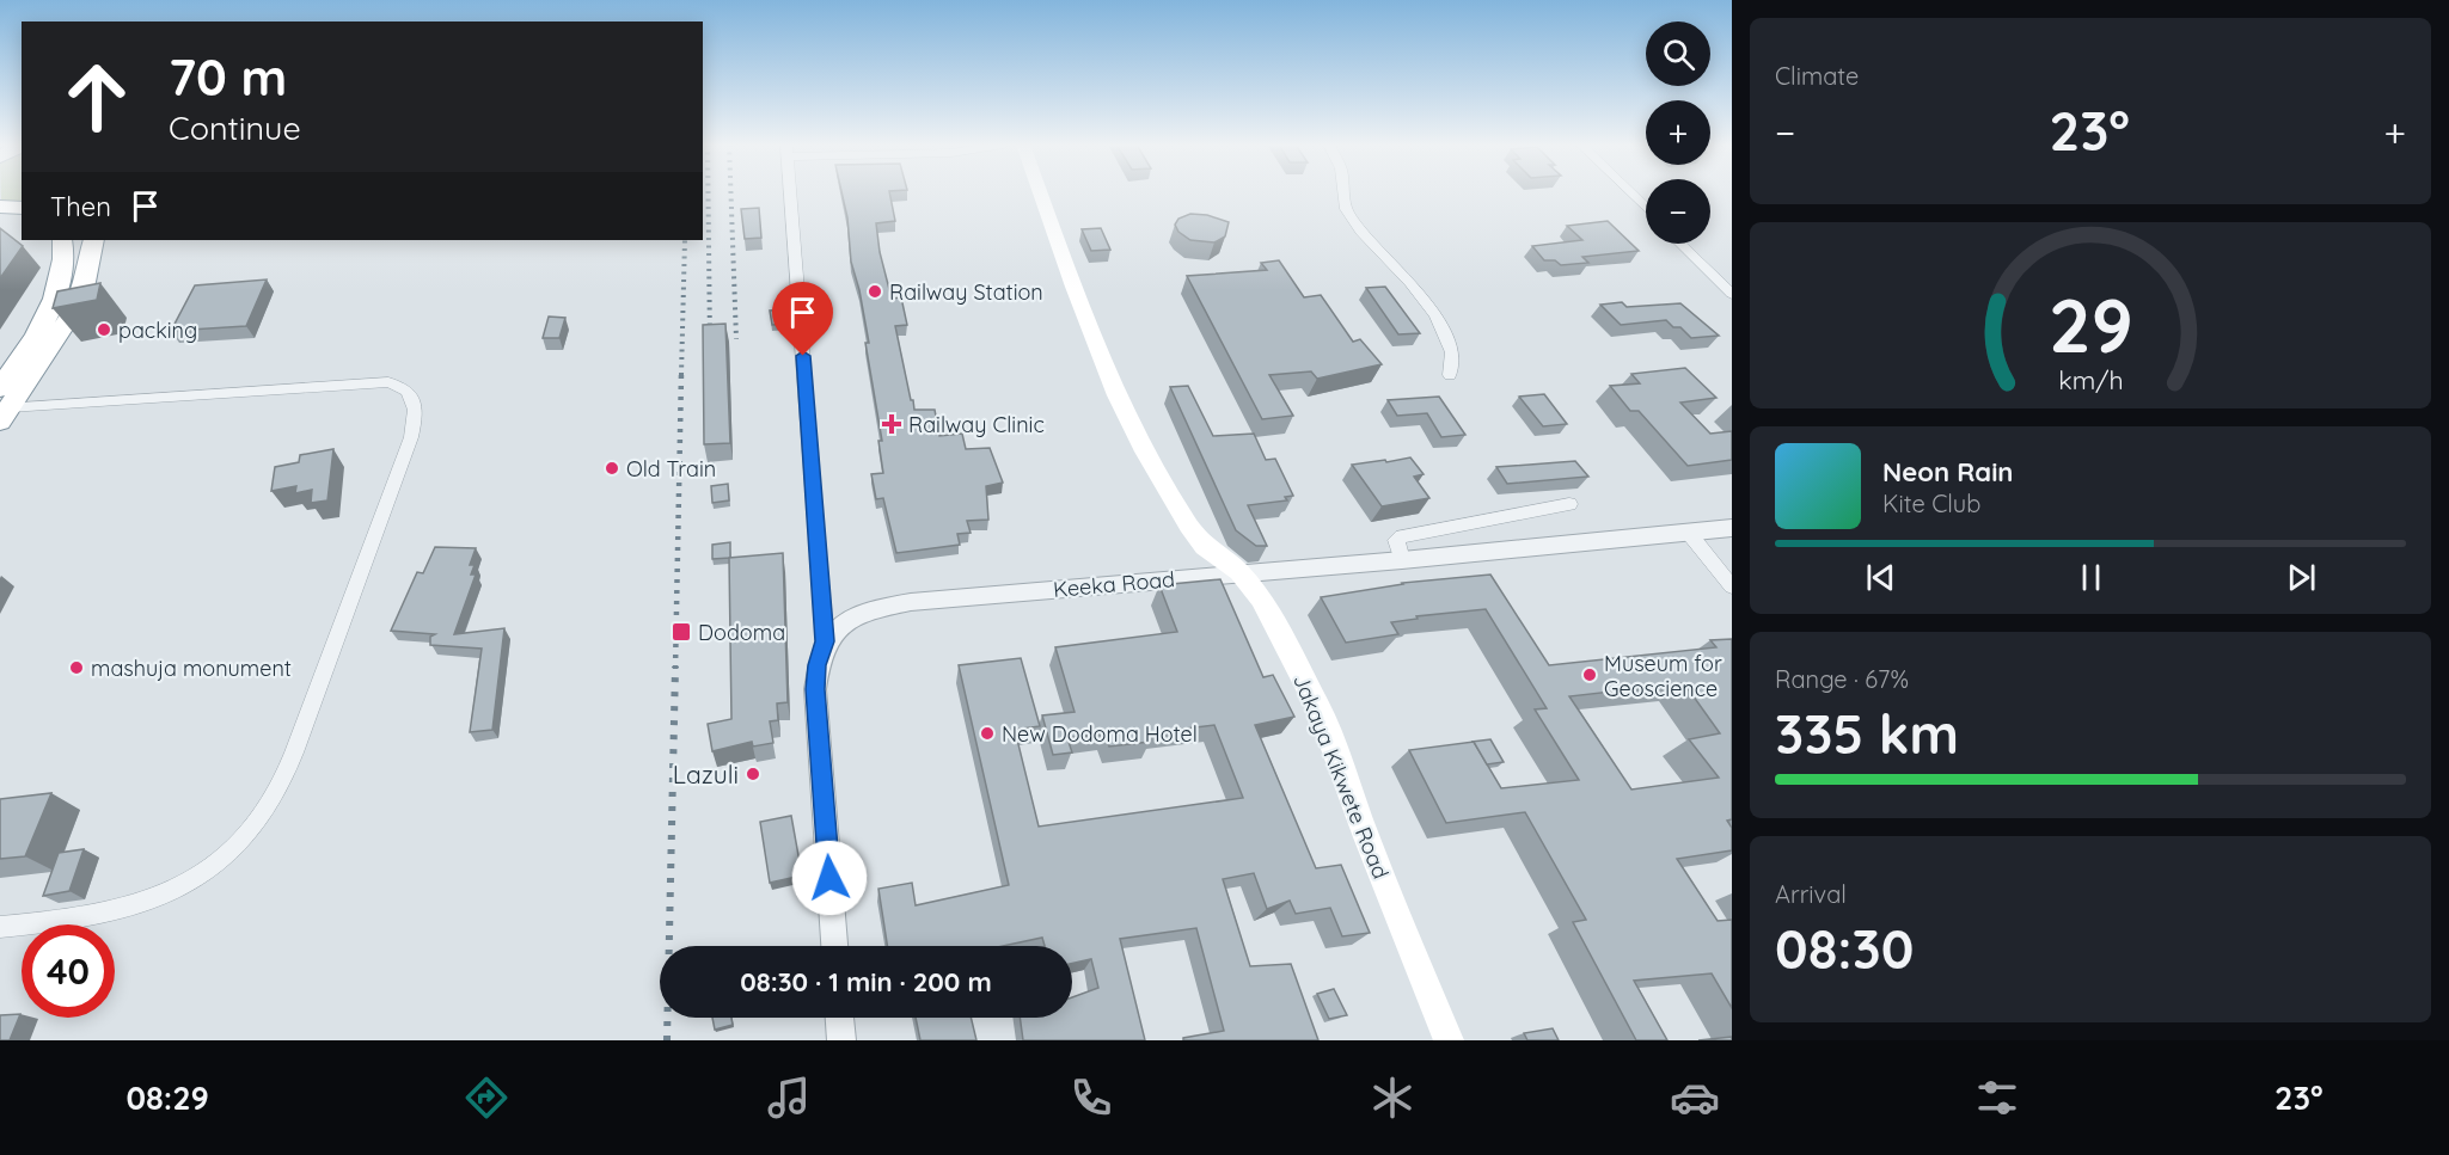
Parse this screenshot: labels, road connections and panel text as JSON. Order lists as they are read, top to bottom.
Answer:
{
  "streets": {
    "main road": ["Jakaya Kikwete Road"],
    "street": ["Keeka Road"]
  },
  "crossings": [
    ["Keeka Road", "Jakaya Kikwete Road"]
  ],
  "places": {
    "other": [
      "Railway Station",
      "packing",
      "Old Train",
      "mashuja monument",
      "Museum for Geoscience",
      "New Dodoma Hotel",
      "Lazuli"
    ],
    "health": ["Railway Clinic"],
    "transit": ["Dodoma"]
  },
  "page": {
    "tile": [
      "Climate",
      ["Range · 67%", "335 km"],
      ["Arrival", "08:30"]
    ],
    "map_buttons": ["+", "−"],
    "turn": ["70 m", "Continue"],
    "heat": ["−", "23°", "+"],
    "then": "Then",
    "song": ["Neon Rain", "Kite Club"],
    "limit": "40",
    "trip": "08:30 · 1 min · 200 m",
    "tabs": ["08:29", "23°"],
    "gauge": ["29", "km/h"]
  }
}
